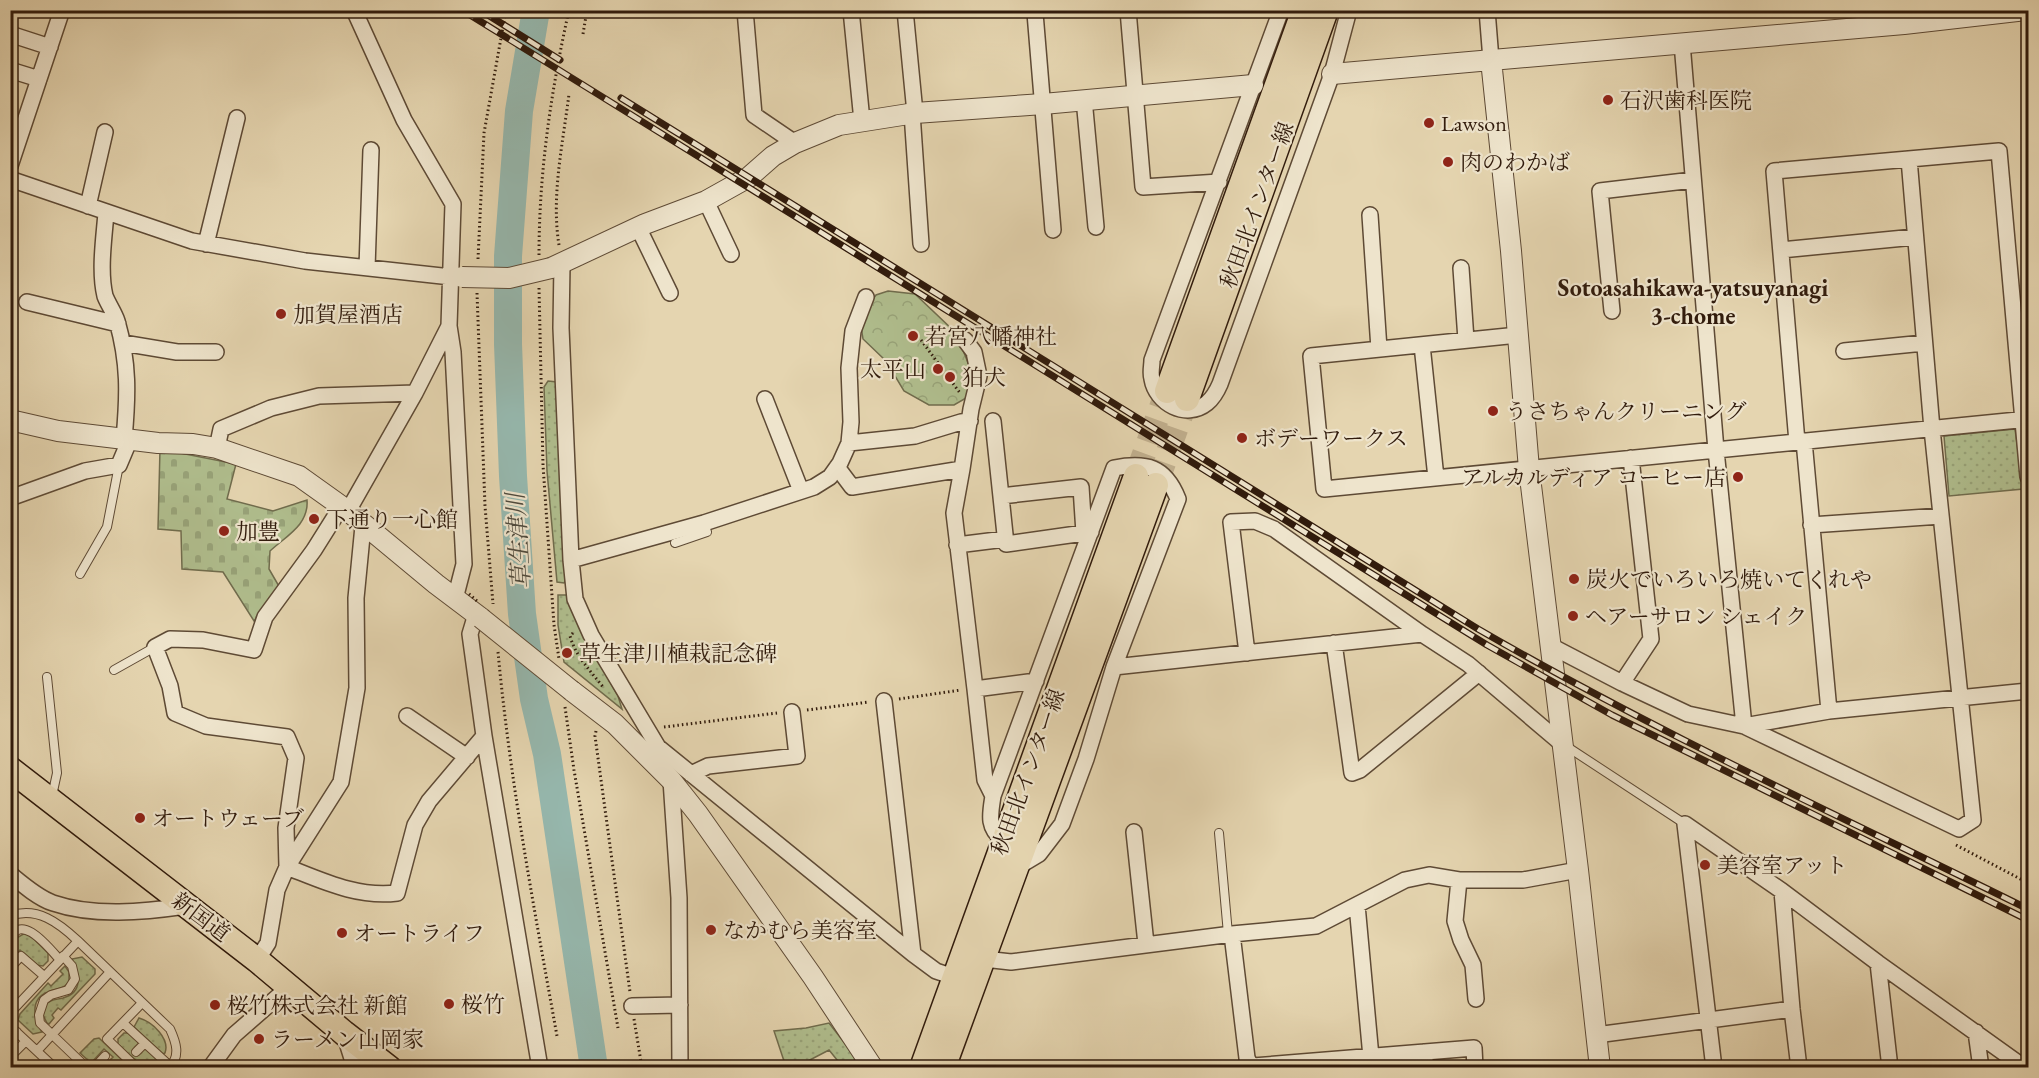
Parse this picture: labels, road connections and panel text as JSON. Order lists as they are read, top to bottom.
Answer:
{
  "streets": {
    "main road": ["秋田北インター線", "新国道"]
  },
  "districts": ["Sotoasahikawa-yatsuyanagi 3-chome"],
  "water": ["草生津川"],
  "places": [
    "石沢歯科医院",
    "Lawson",
    "肉のわかば",
    "加賀屋酒店",
    "若宮八幡神社",
    "太平山",
    "狛犬",
    "うさちゃんクリーニング",
    "ボデーワークス",
    "アルカルディア コーヒー店",
    "下通り一心館",
    "加豊",
    "炭火でいろいろ焼いてくれや",
    "ヘアーサロン シェイク",
    "草生津川植栽記念碑",
    "オートウェーブ",
    "美容室アット",
    "なかむら美容室",
    "オートライフ",
    "桜竹",
    "桜竹株式会社 新館",
    "ラーメン山岡家"
  ]
}
